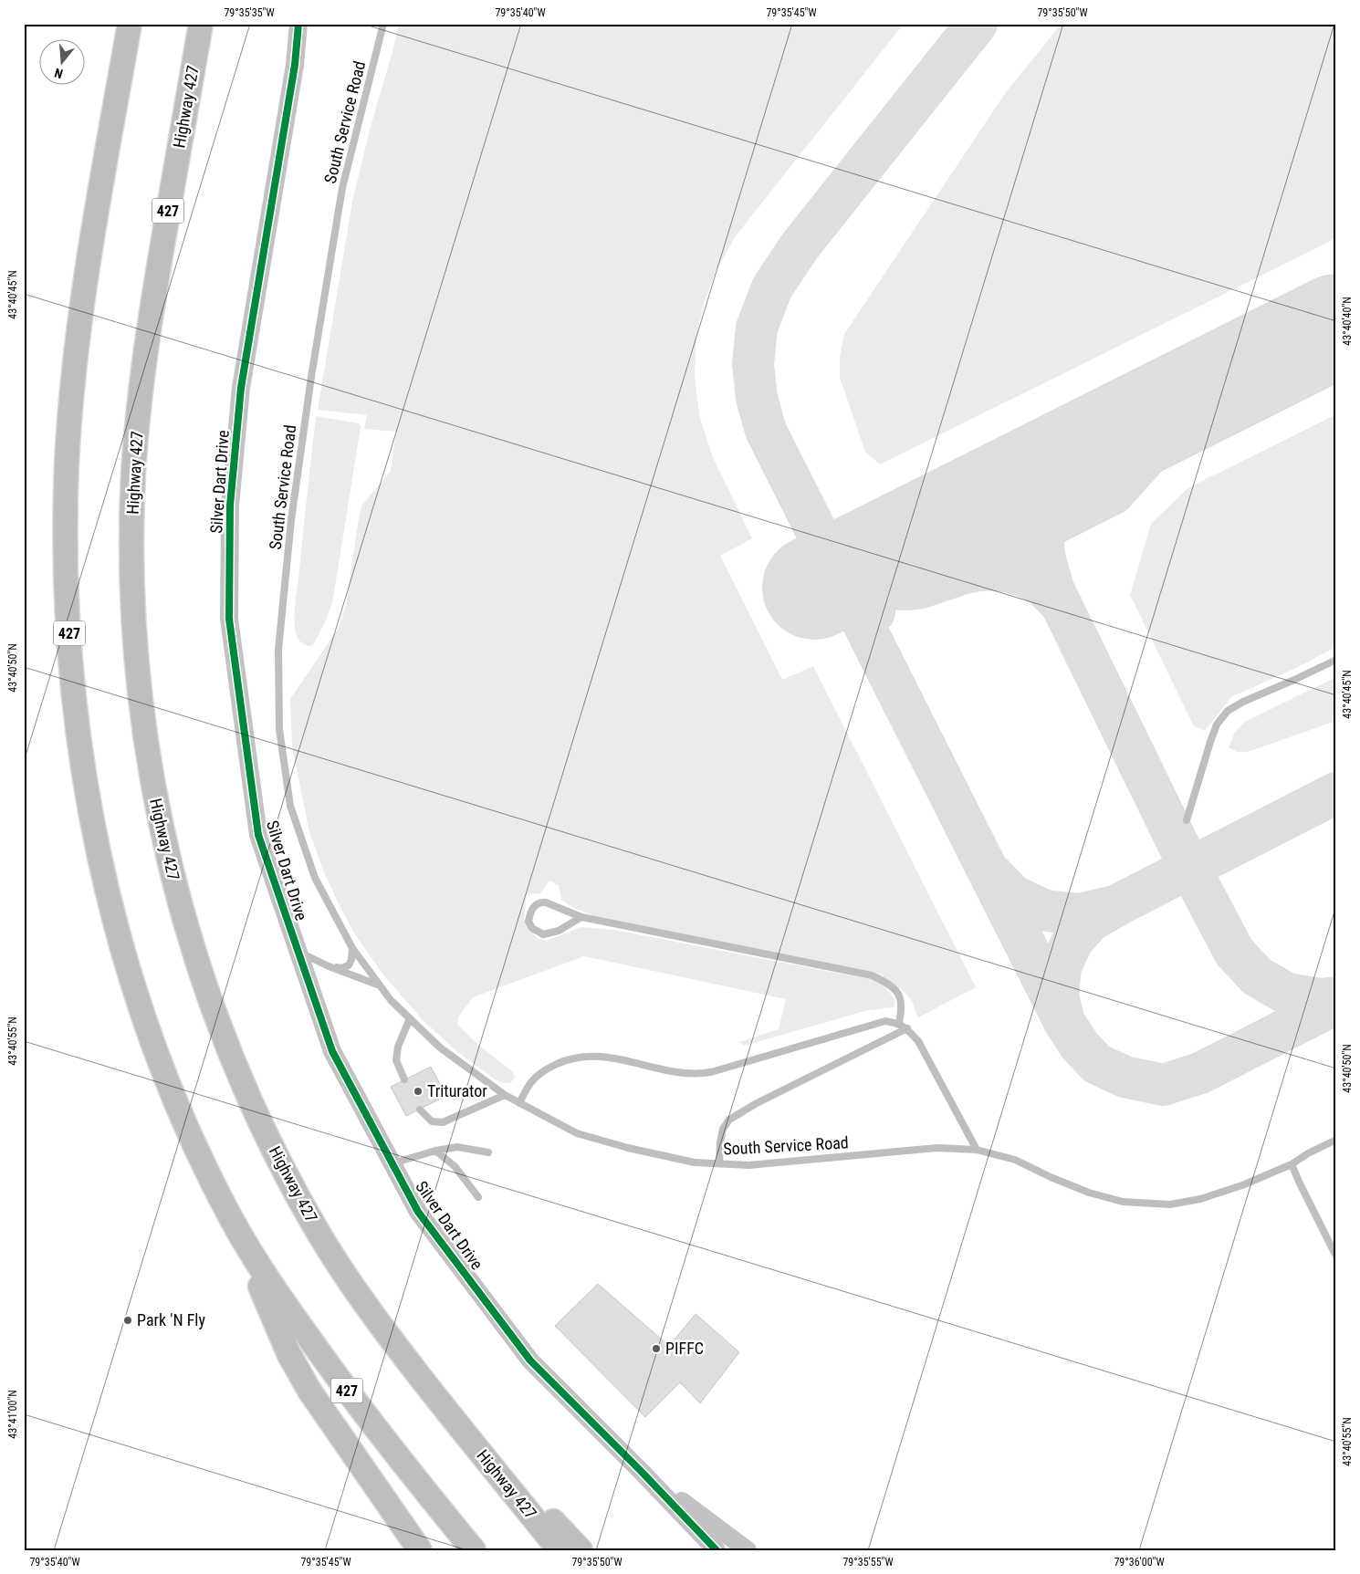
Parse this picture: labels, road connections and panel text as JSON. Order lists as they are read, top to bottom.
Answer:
{
  "streets": {
    "highway": ["Highway 427", "427"],
    "street": ["Silver Dart Drive"],
    "lane": ["South Service Road"]
  },
  "places": ["Triturator", "Park 'N Fly", "PIFFC"],
  "north": "bottom",
  "coordinates": [
    "79°35'35\"W",
    "79°35'40\"W",
    "79°35'45\"W",
    "79°35'50\"W",
    "43°40'45\"N",
    "43°40'40\"N",
    "43°40'50\"N",
    "43°40'55\"N",
    "43°41'00\"N",
    "79°35'55\"W",
    "79°36'00\"W"
  ]
}
